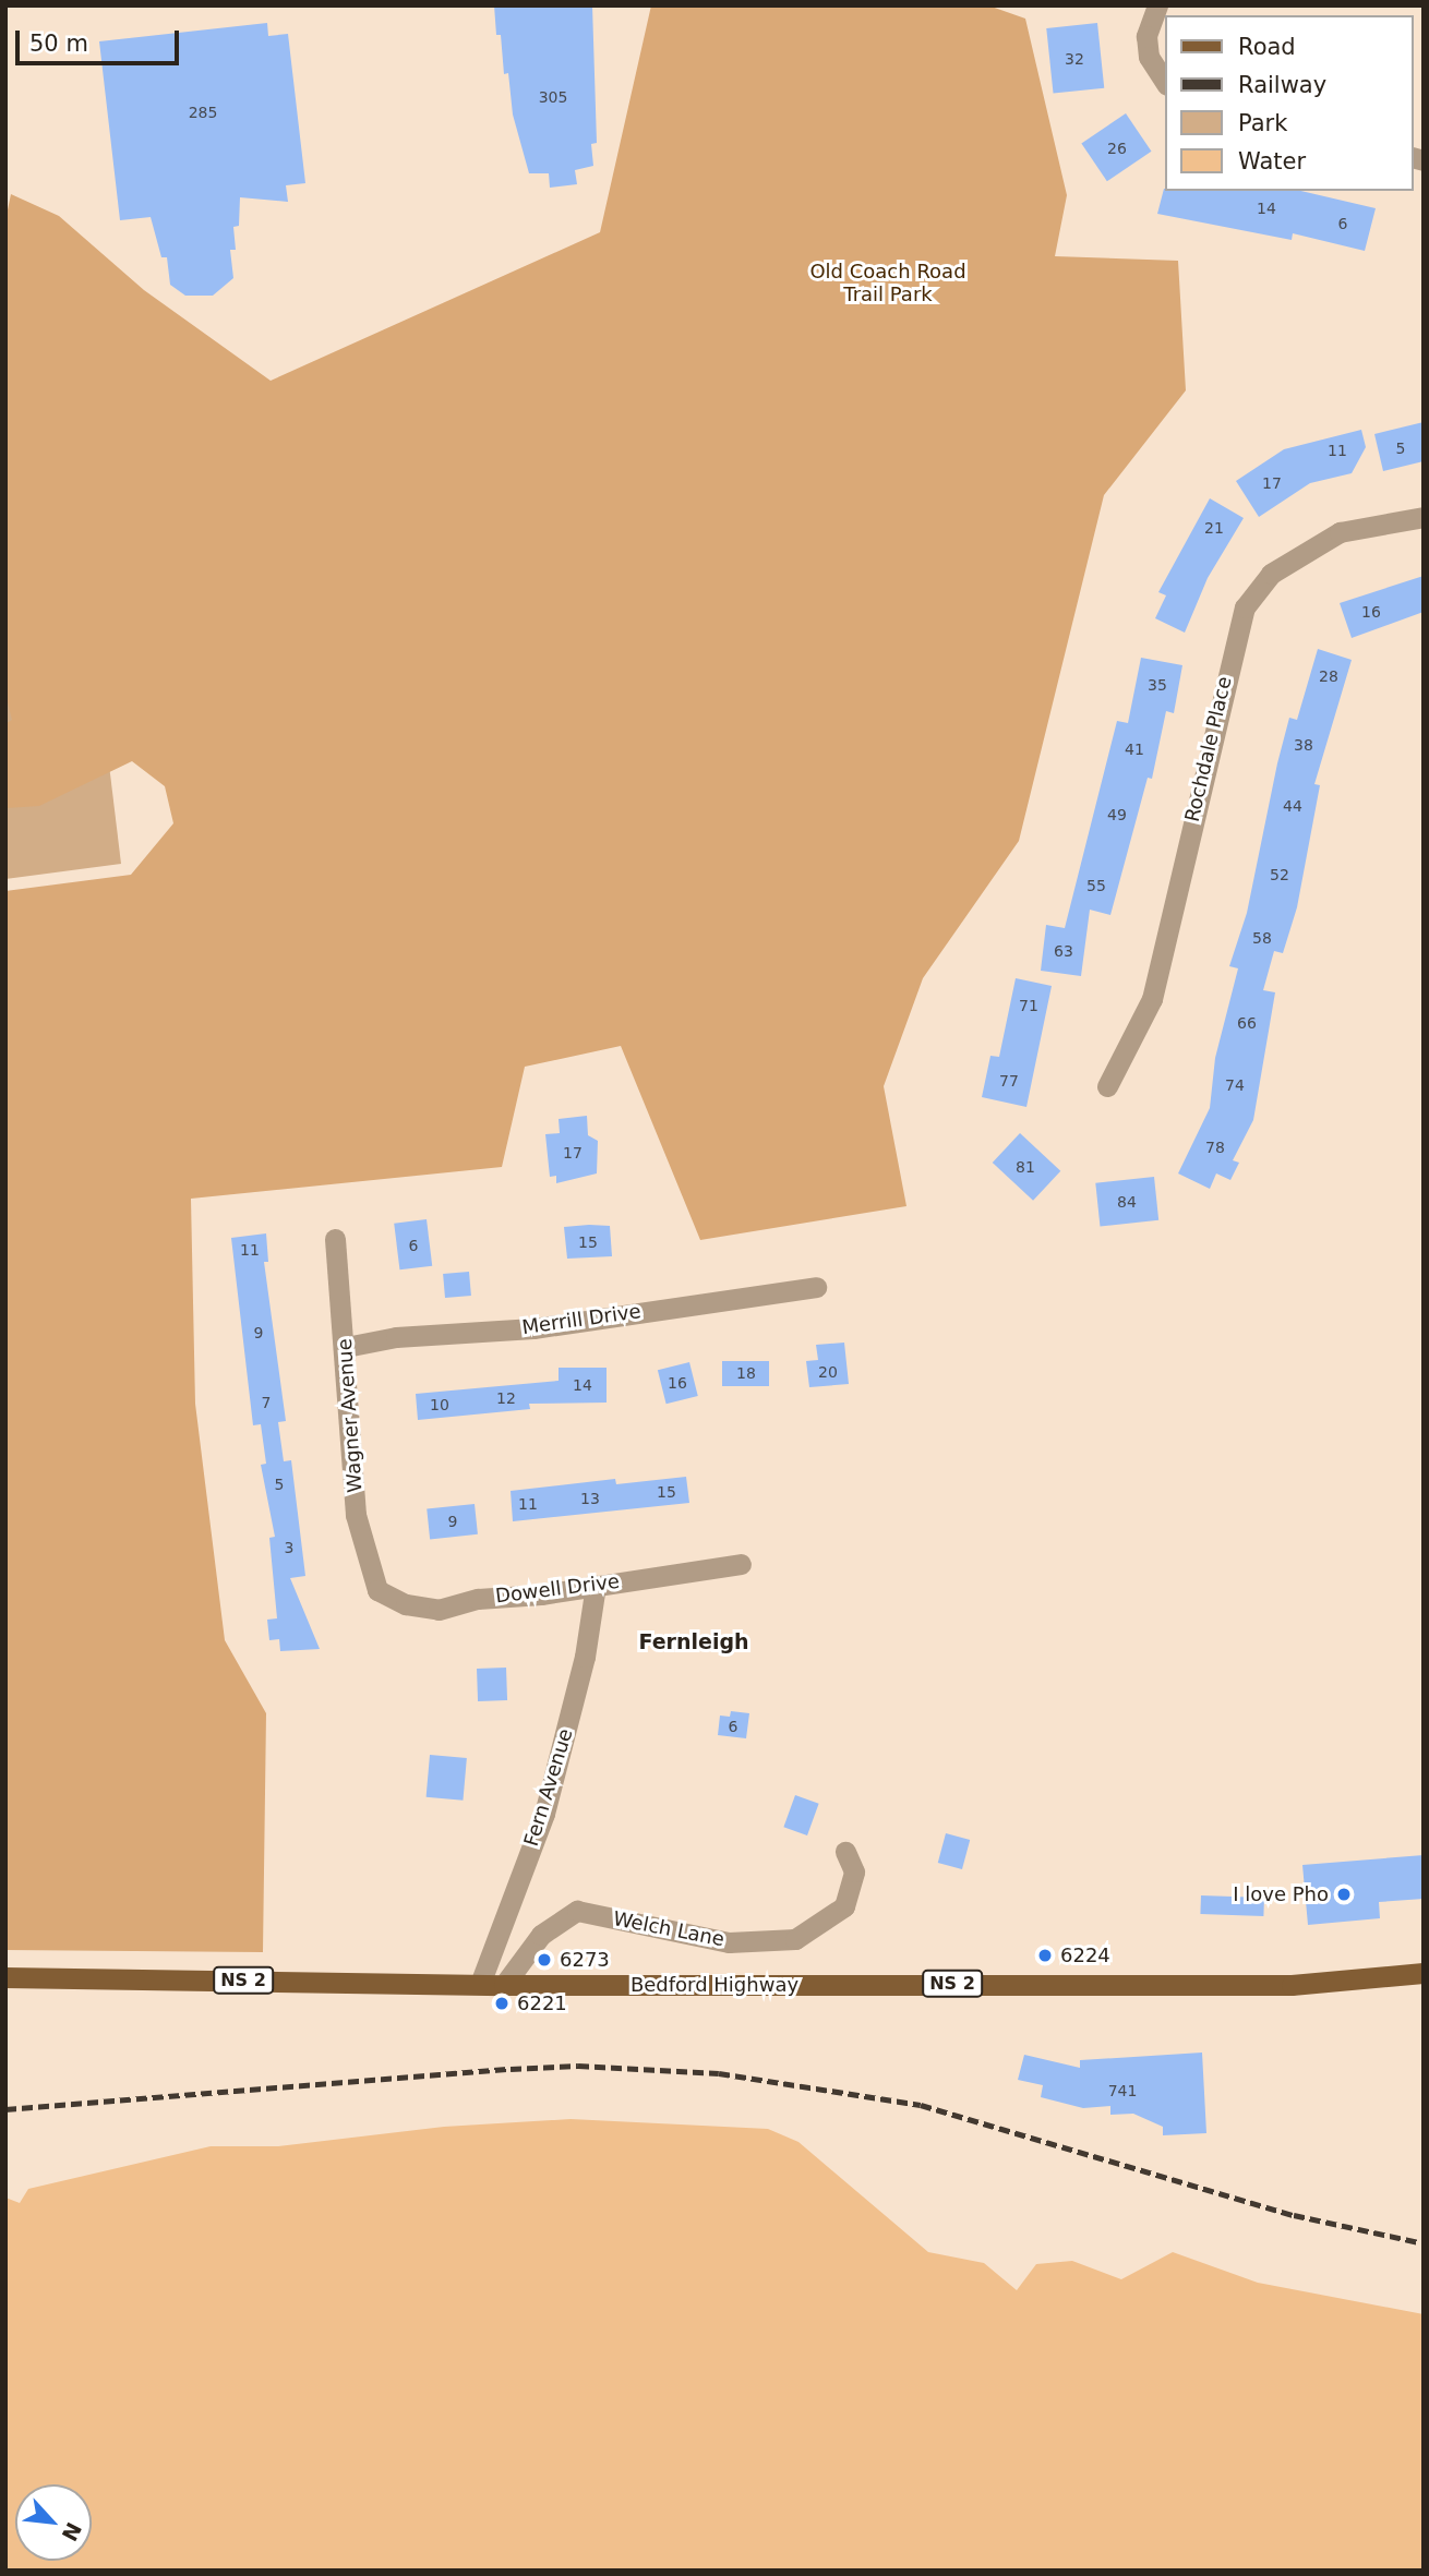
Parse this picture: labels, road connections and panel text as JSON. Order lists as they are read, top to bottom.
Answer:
{
  "streets": {
    "main road": ["NS 2", "Bedford Highway"],
    "street": [
      "Rochdale Place",
      "Merrill Drive",
      "Wagner Avenue",
      "Dowell Drive",
      "Fern Avenue",
      "Welch Lane"
    ]
  },
  "crossings": [
    ["Merrill Drive", "Wagner Avenue"],
    ["Wagner Avenue", "Dowell Drive"],
    ["Dowell Drive", "Fern Avenue"],
    ["Fern Avenue", "Bedford Highway"],
    ["Welch Lane", "Bedford Highway"]
  ],
  "districts": ["Fernleigh"],
  "parks": ["Old Coach Road Trail Park"],
  "places": [
    "I love Pho",
    "6224",
    "6273",
    "6221"
  ],
  "house_numbers": [
    "32",
    "305",
    "285",
    "26",
    "14",
    "6",
    "5",
    "11",
    "17",
    "21",
    "16",
    "28",
    "35",
    "38",
    "41",
    "44",
    "49",
    "52",
    "55",
    "58",
    "63",
    "71",
    "66",
    "77",
    "74",
    "78",
    "17",
    "81",
    "84",
    "15",
    "6",
    "11",
    "9",
    "20",
    "18",
    "16",
    "14",
    "12",
    "7",
    "10",
    "5",
    "15",
    "13",
    "11",
    "9",
    "3",
    "6",
    "741"
  ],
  "legend": [
    "Road",
    "Railway",
    "Park",
    "Water"
  ],
  "scale_bar": "50 m",
  "north": "bottom right"
}
